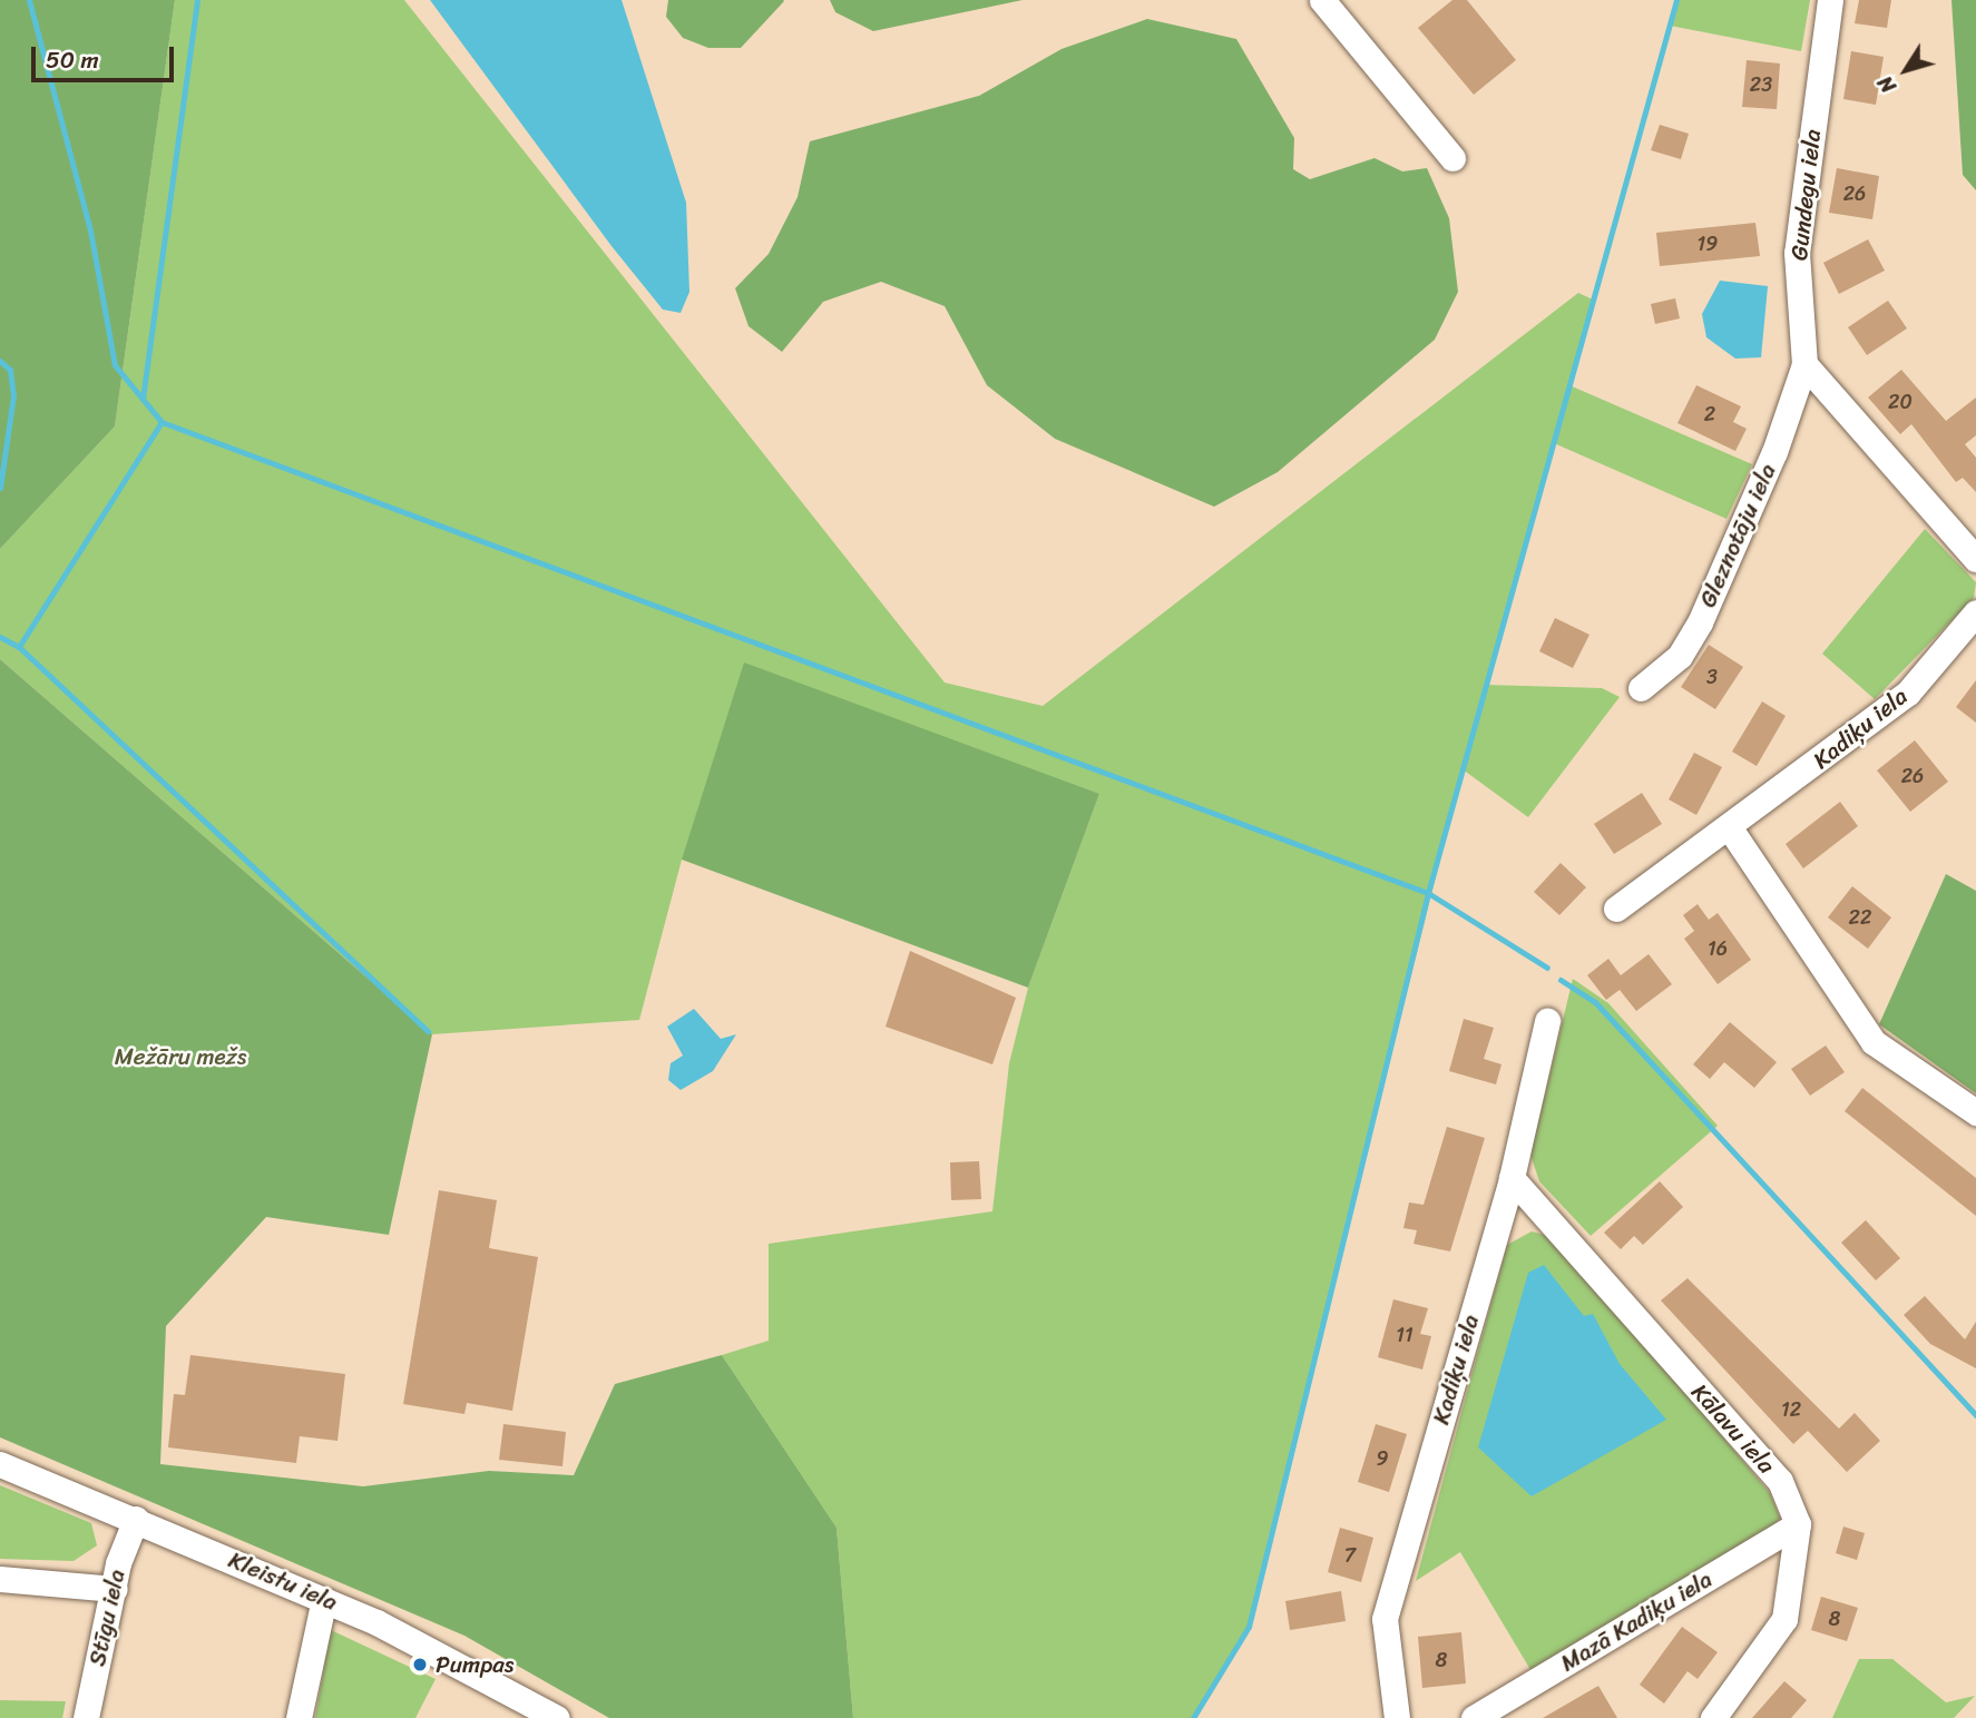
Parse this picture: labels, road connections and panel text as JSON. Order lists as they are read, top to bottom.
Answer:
{
  "streets": {
    "street": [
      "Gundegu iela",
      "Gleznotāju iela",
      "Kadiķu iela",
      "Kālavu iela",
      "Kleistu iela",
      "Stīgu iela",
      "Mazā Kadiķu iela"
    ]
  },
  "crossings": [
    ["Gundegu iela", "Gleznotāju iela"],
    ["Kadiķu iela", "Kālavu iela"],
    ["Kālavu iela", "Mazā Kadiķu iela"],
    ["Kleistu iela", "Stīgu iela"]
  ],
  "parks": ["Mežāru mežs"],
  "places": ["Pumpas"],
  "house_numbers": [
    "23",
    "26",
    "19",
    "20",
    "2",
    "3",
    "26",
    "22",
    "16",
    "11",
    "12",
    "9",
    "7",
    "8",
    "8"
  ],
  "scale_bar": "50 m",
  "north": "bottom left"
}
